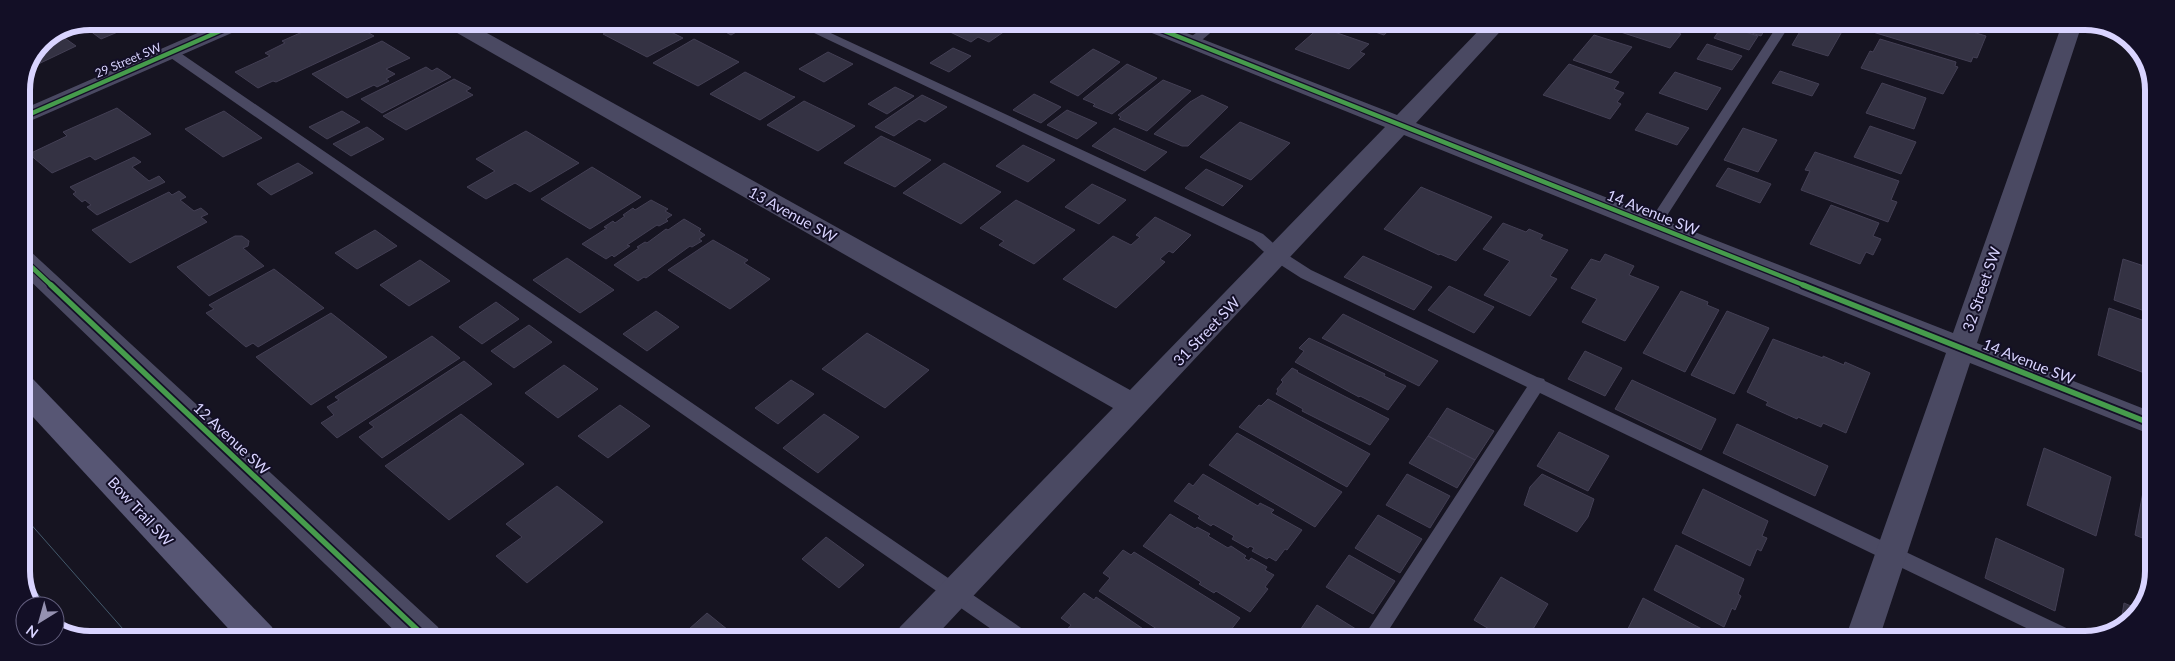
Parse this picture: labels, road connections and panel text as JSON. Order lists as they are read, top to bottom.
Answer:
{
  "streets": {
    "main road": ["Bow Trail SW"],
    "street": [
      "29 Street SW",
      "14 Avenue SW",
      "13 Avenue SW",
      "32 Street SW",
      "31 Street SW",
      "12 Avenue SW"
    ]
  },
  "crossings": [
    ["14 Avenue SW", "32 Street SW"],
    ["14 Avenue SW", "31 Street SW"],
    ["13 Avenue SW", "31 Street SW"]
  ],
  "north": "bottom left"
}
